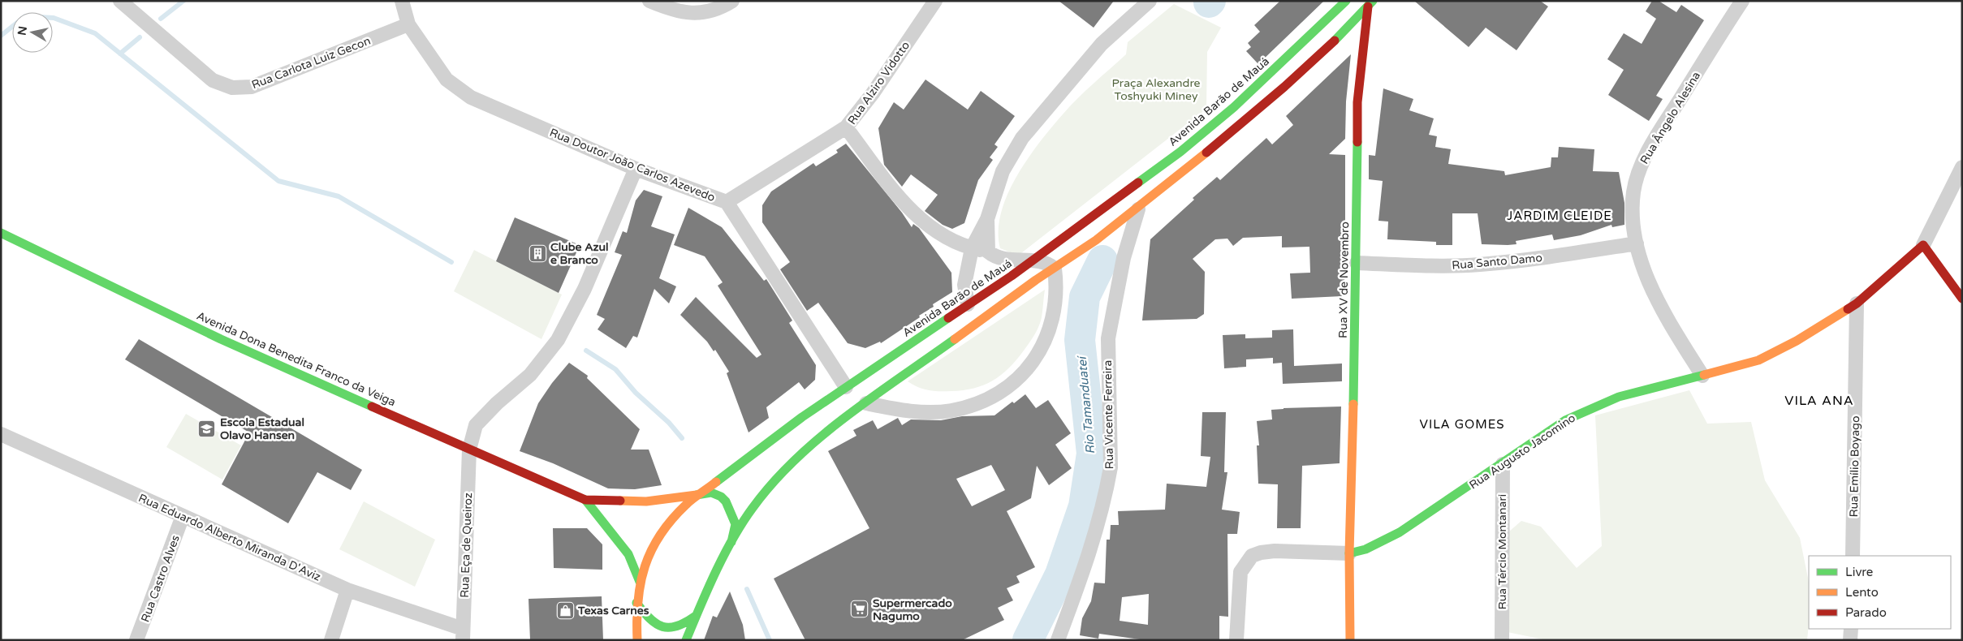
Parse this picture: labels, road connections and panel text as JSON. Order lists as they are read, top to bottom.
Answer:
{
  "streets": {
    "main road": [
      "Avenida Barão de Mauá",
      "Rua XV de Novembro",
      "Avenida Dona Benedita Franco da Veiga",
      "Rua Augusto Jacomino"
    ],
    "street": [
      "Rua Carlota Luiz Gecon",
      "Rua Alziro Vidotto",
      "Rua Ângelo Alesina",
      "Rua Doutor João Carlos Azevedo",
      "Rua Santo Damo",
      "Rua Vicente Ferreira",
      "Rua Emílio Boyago",
      "Rua Eduardo Alberto Miranda D'Aviz",
      "Rua Eça de Queiroz",
      "Rua Tércio Montanari",
      "Rua Castro Alves"
    ]
  },
  "crossings": [
    ["Rua Carlota Luiz Gecon", "Rua Doutor João Carlos Azevedo"],
    ["Rua Alziro Vidotto", "Rua Doutor João Carlos Azevedo"],
    ["Avenida Barão de Mauá", "Rua Doutor João Carlos Azevedo"],
    ["Rua Ângelo Alesina", "Rua Santo Damo"],
    ["Rua Ângelo Alesina", "Rua Augusto Jacomino"],
    ["Rua Doutor João Carlos Azevedo", "Rua Eça de Queiroz"],
    ["Rua Santo Damo", "Rua XV de Novembro"],
    ["Rua XV de Novembro", "Rua Augusto Jacomino"],
    ["Avenida Dona Benedita Franco da Veiga", "Rua Eça de Queiroz"],
    ["Rua Augusto Jacomino", "Rua Emílio Boyago"],
    ["Rua Augusto Jacomino", "Rua Tércio Montanari"],
    ["Rua Eduardo Alberto Miranda D'Aviz", "Rua Eça de Queiroz"],
    ["Rua Eduardo Alberto Miranda D'Aviz", "Rua Castro Alves"]
  ],
  "districts": ["JARDIM CLEIDE", "VILA ANA", "VILA GOMES"],
  "water": ["Rio Tamanduateí"],
  "parks": ["Praça Alexandre Toshyuki Miney"],
  "places": {
    "building": ["Clube Azul e Branco"],
    "school or university": ["Escola Estadual Olavo Hansen"],
    "supermarket": ["Supermercado Nagumo"],
    "shop": ["Texas Carnes"]
  },
  "legend": ["Livre", "Lento", "Parado"],
  "north": "left"
}
